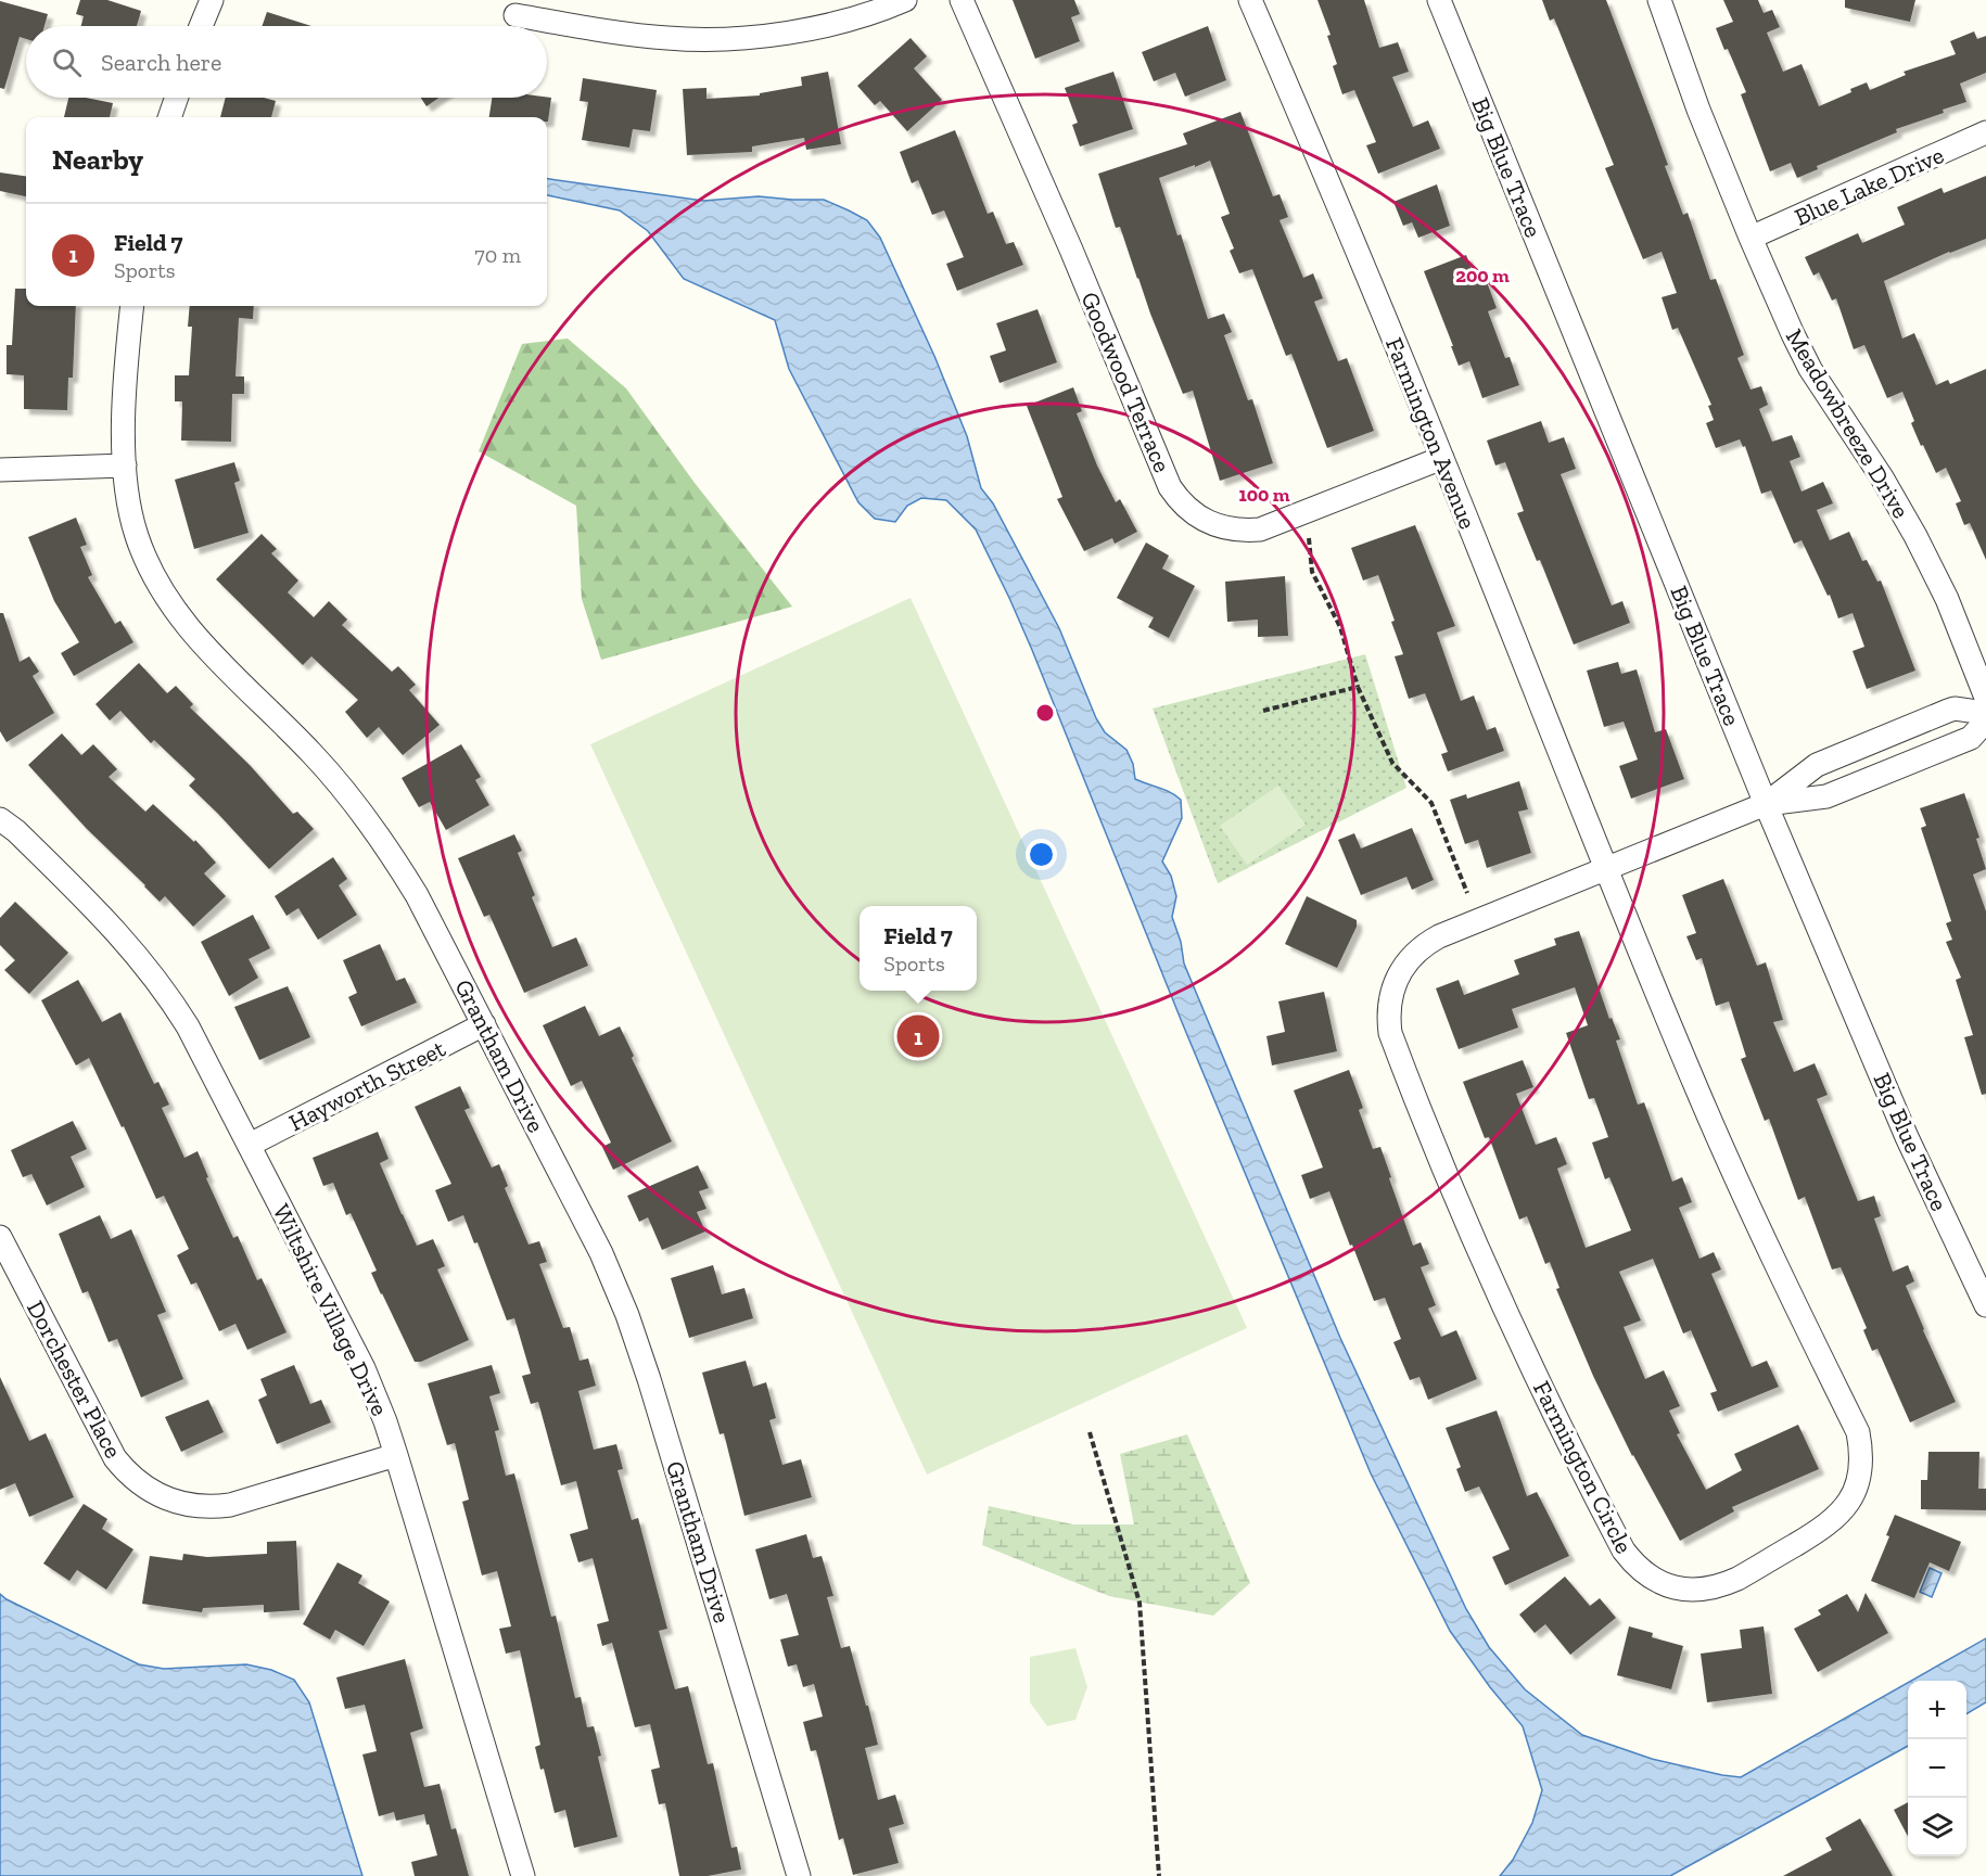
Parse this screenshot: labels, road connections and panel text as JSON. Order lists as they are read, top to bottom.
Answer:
{
  "streets": {
    "street": [
      "Big Blue Trace",
      "Blue Lake Drive",
      "Goodwood Terrace",
      "Meadowbreeze Drive",
      "Farmington Avenue",
      "Grantham Drive",
      "Hayworth Street",
      "Wiltshire Village Drive",
      "Dorchester Place",
      "Farmington Circle"
    ]
  },
  "crossings": [
    ["Big Blue Trace", "Farmington Circle"],
    ["Blue Lake Drive", "Meadowbreeze Drive"],
    ["Goodwood Terrace", "Farmington Avenue"],
    ["Farmington Avenue", "Farmington Circle"],
    ["Grantham Drive", "Hayworth Street"],
    ["Hayworth Street", "Wiltshire Village Drive"],
    ["Wiltshire Village Drive", "Dorchester Place"]
  ],
  "page": {
    "search": "Search here",
    "heading": "Nearby",
    "list": [
      {
        "mark": "1",
        "name": "Field 7",
        "note": "Sports",
        "value": "70 m"
      }
    ],
    "popup": ["Field 7", "Sports"],
    "pins": "1",
    "map_buttons": ["+", "−"]
  },
  "rings": ["200 m", "100 m"]
}
